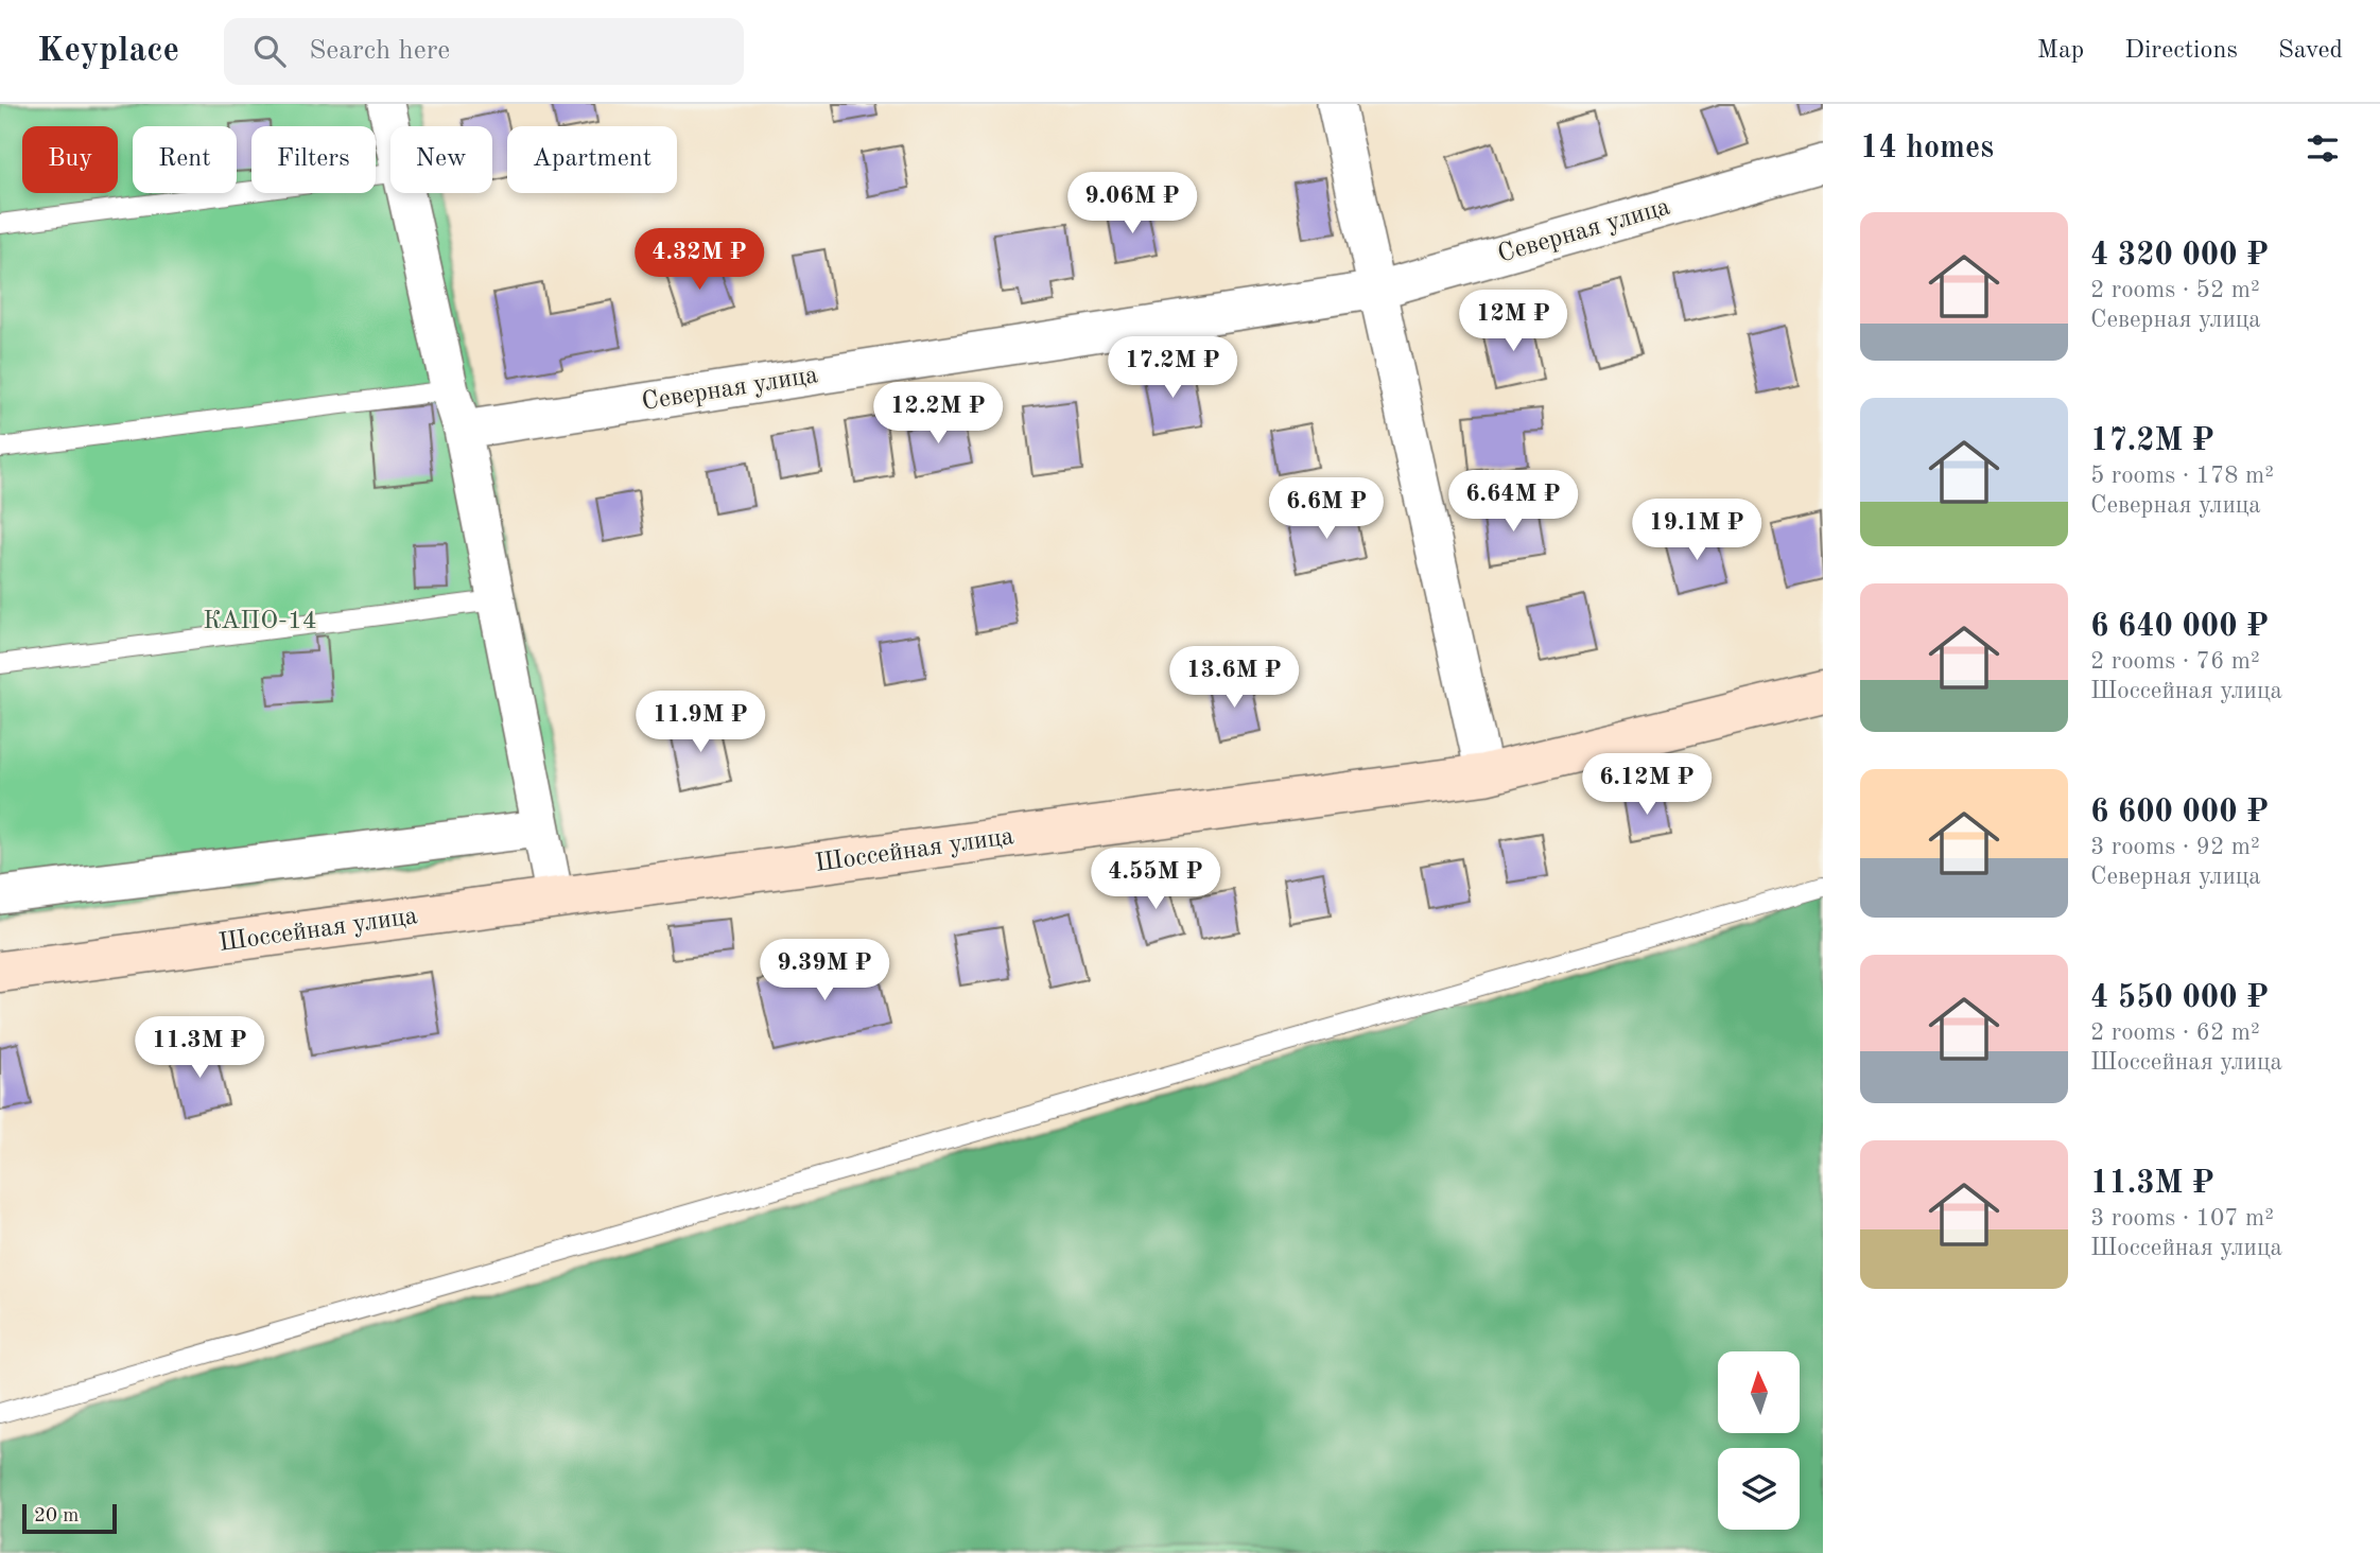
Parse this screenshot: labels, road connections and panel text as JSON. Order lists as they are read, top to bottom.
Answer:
{
  "streets": {
    "street": ["Северная улица", "Шоссейная улица"]
  },
  "parks": ["КАПО-14"],
  "scale_bar": "20 m",
  "north": "top",
  "page": {
    "header": "Keyplace",
    "search": "Search here",
    "nav": ["Map", "Directions", "Saved"],
    "heading": "14 homes",
    "chip": [
      "Buy",
      "Rent",
      "Filters",
      "New",
      "Apartment"
    ],
    "price": [
      "9.06M ₽",
      "4.32M ₽",
      "12M ₽",
      "17.2M ₽",
      "12.2M ₽",
      "6.64M ₽",
      "6.6M ₽",
      "19.1M ₽",
      "13.6M ₽",
      "11.9M ₽",
      "6.12M ₽",
      "4.55M ₽",
      "9.39M ₽",
      "11.3M ₽"
    ],
    "list": [
      {
        "name": "4 320 000 ₽",
        "note": "2 rooms · 52 m² · Северная улица"
      },
      {
        "name": "17.2M ₽",
        "note": "5 rooms · 178 m² · Северная улица"
      },
      {
        "name": "6 640 000 ₽",
        "note": "2 rooms · 76 m² · Шоссейная улица"
      },
      {
        "name": "6 600 000 ₽",
        "note": "3 rooms · 92 m² · Северная улица"
      },
      {
        "name": "4 550 000 ₽",
        "note": "2 rooms · 62 m² · Шоссейная улица"
      },
      {
        "name": "11.3M ₽",
        "note": "3 rooms · 107 m² · Шоссейная улица"
      }
    ],
    "scale": "20 m"
  }
}
